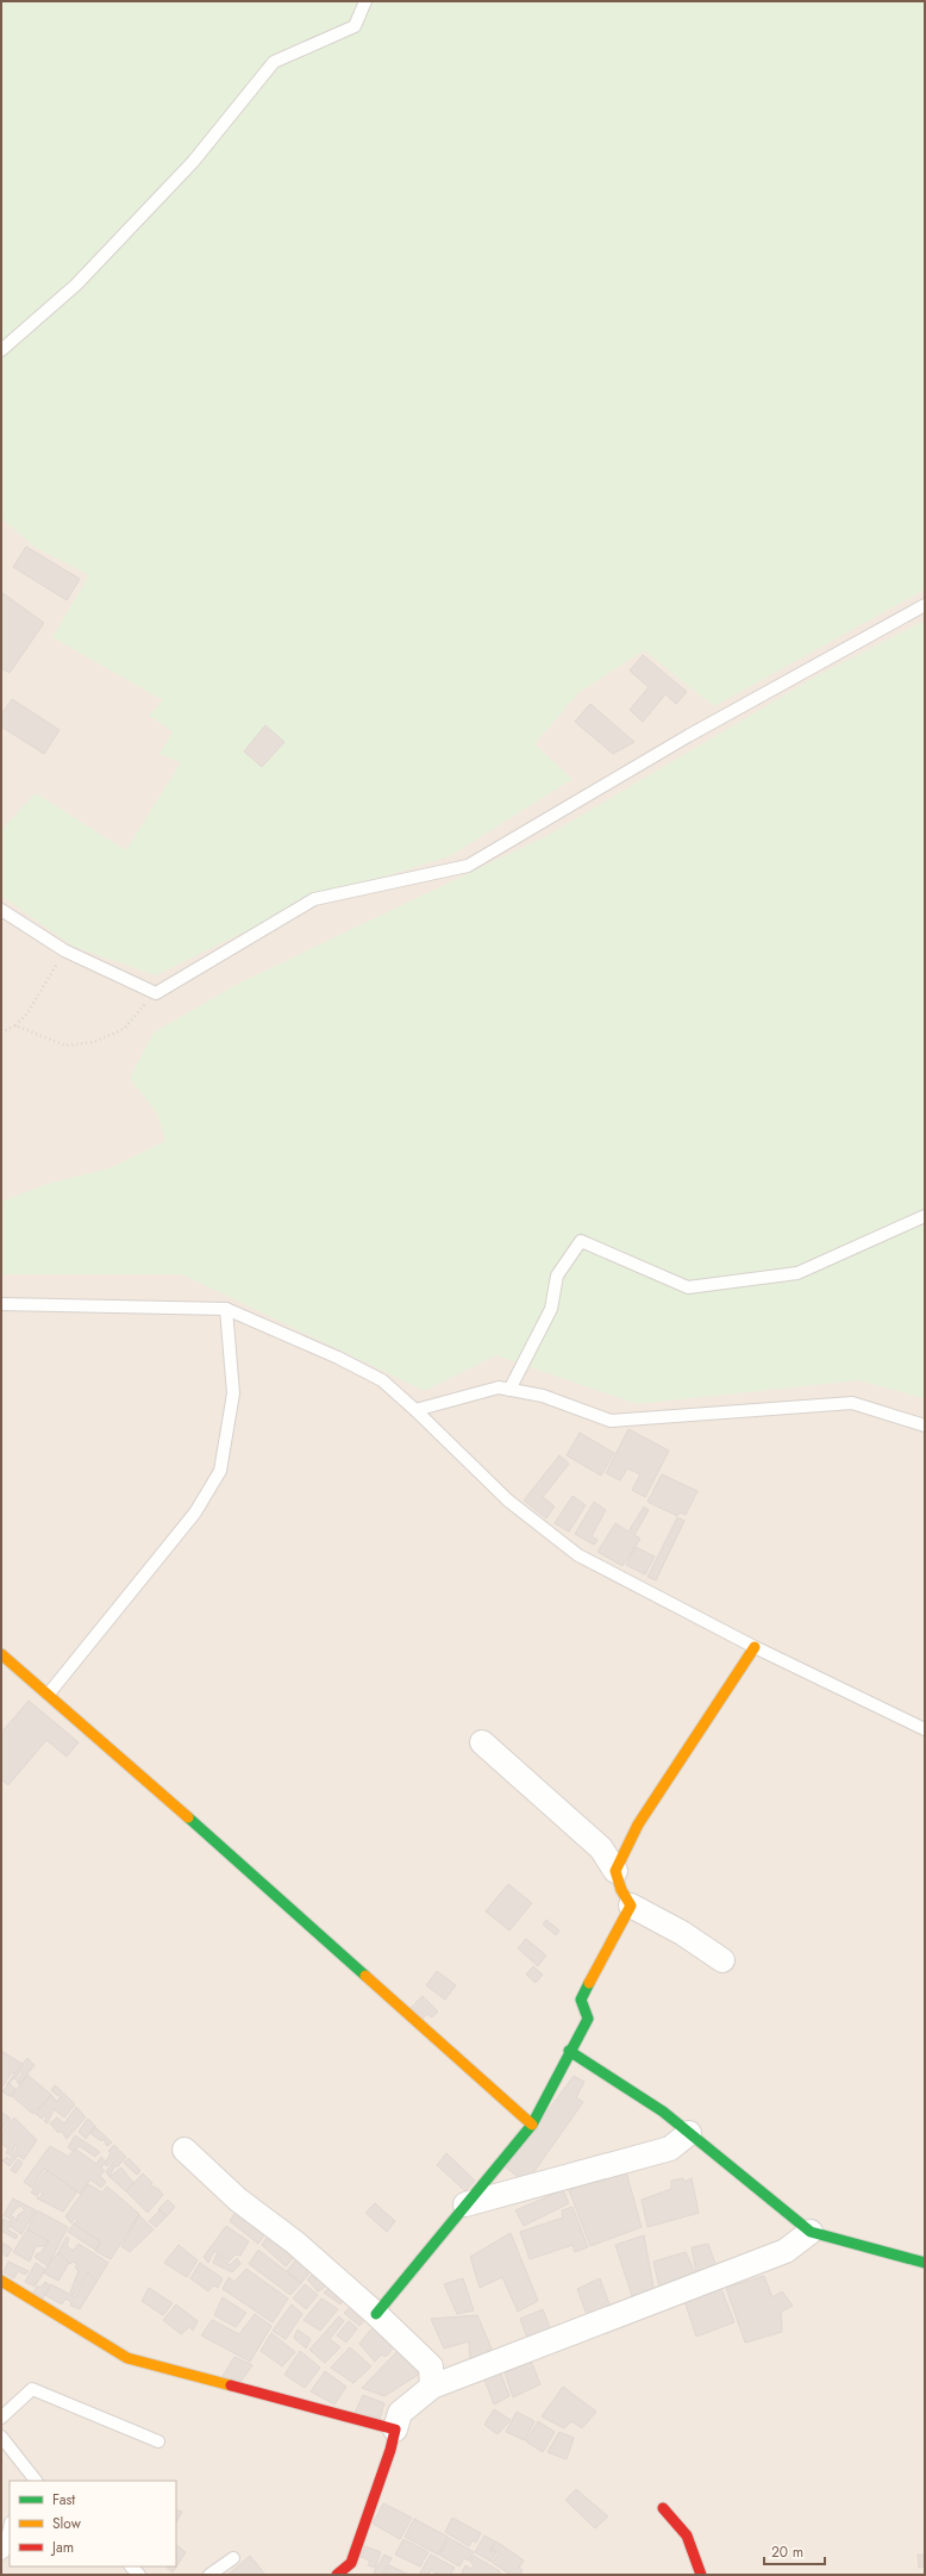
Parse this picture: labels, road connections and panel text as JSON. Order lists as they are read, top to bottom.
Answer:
{
  "legend": ["Fast", "Slow", "Jam"],
  "scale_bar": "20 m"
}
